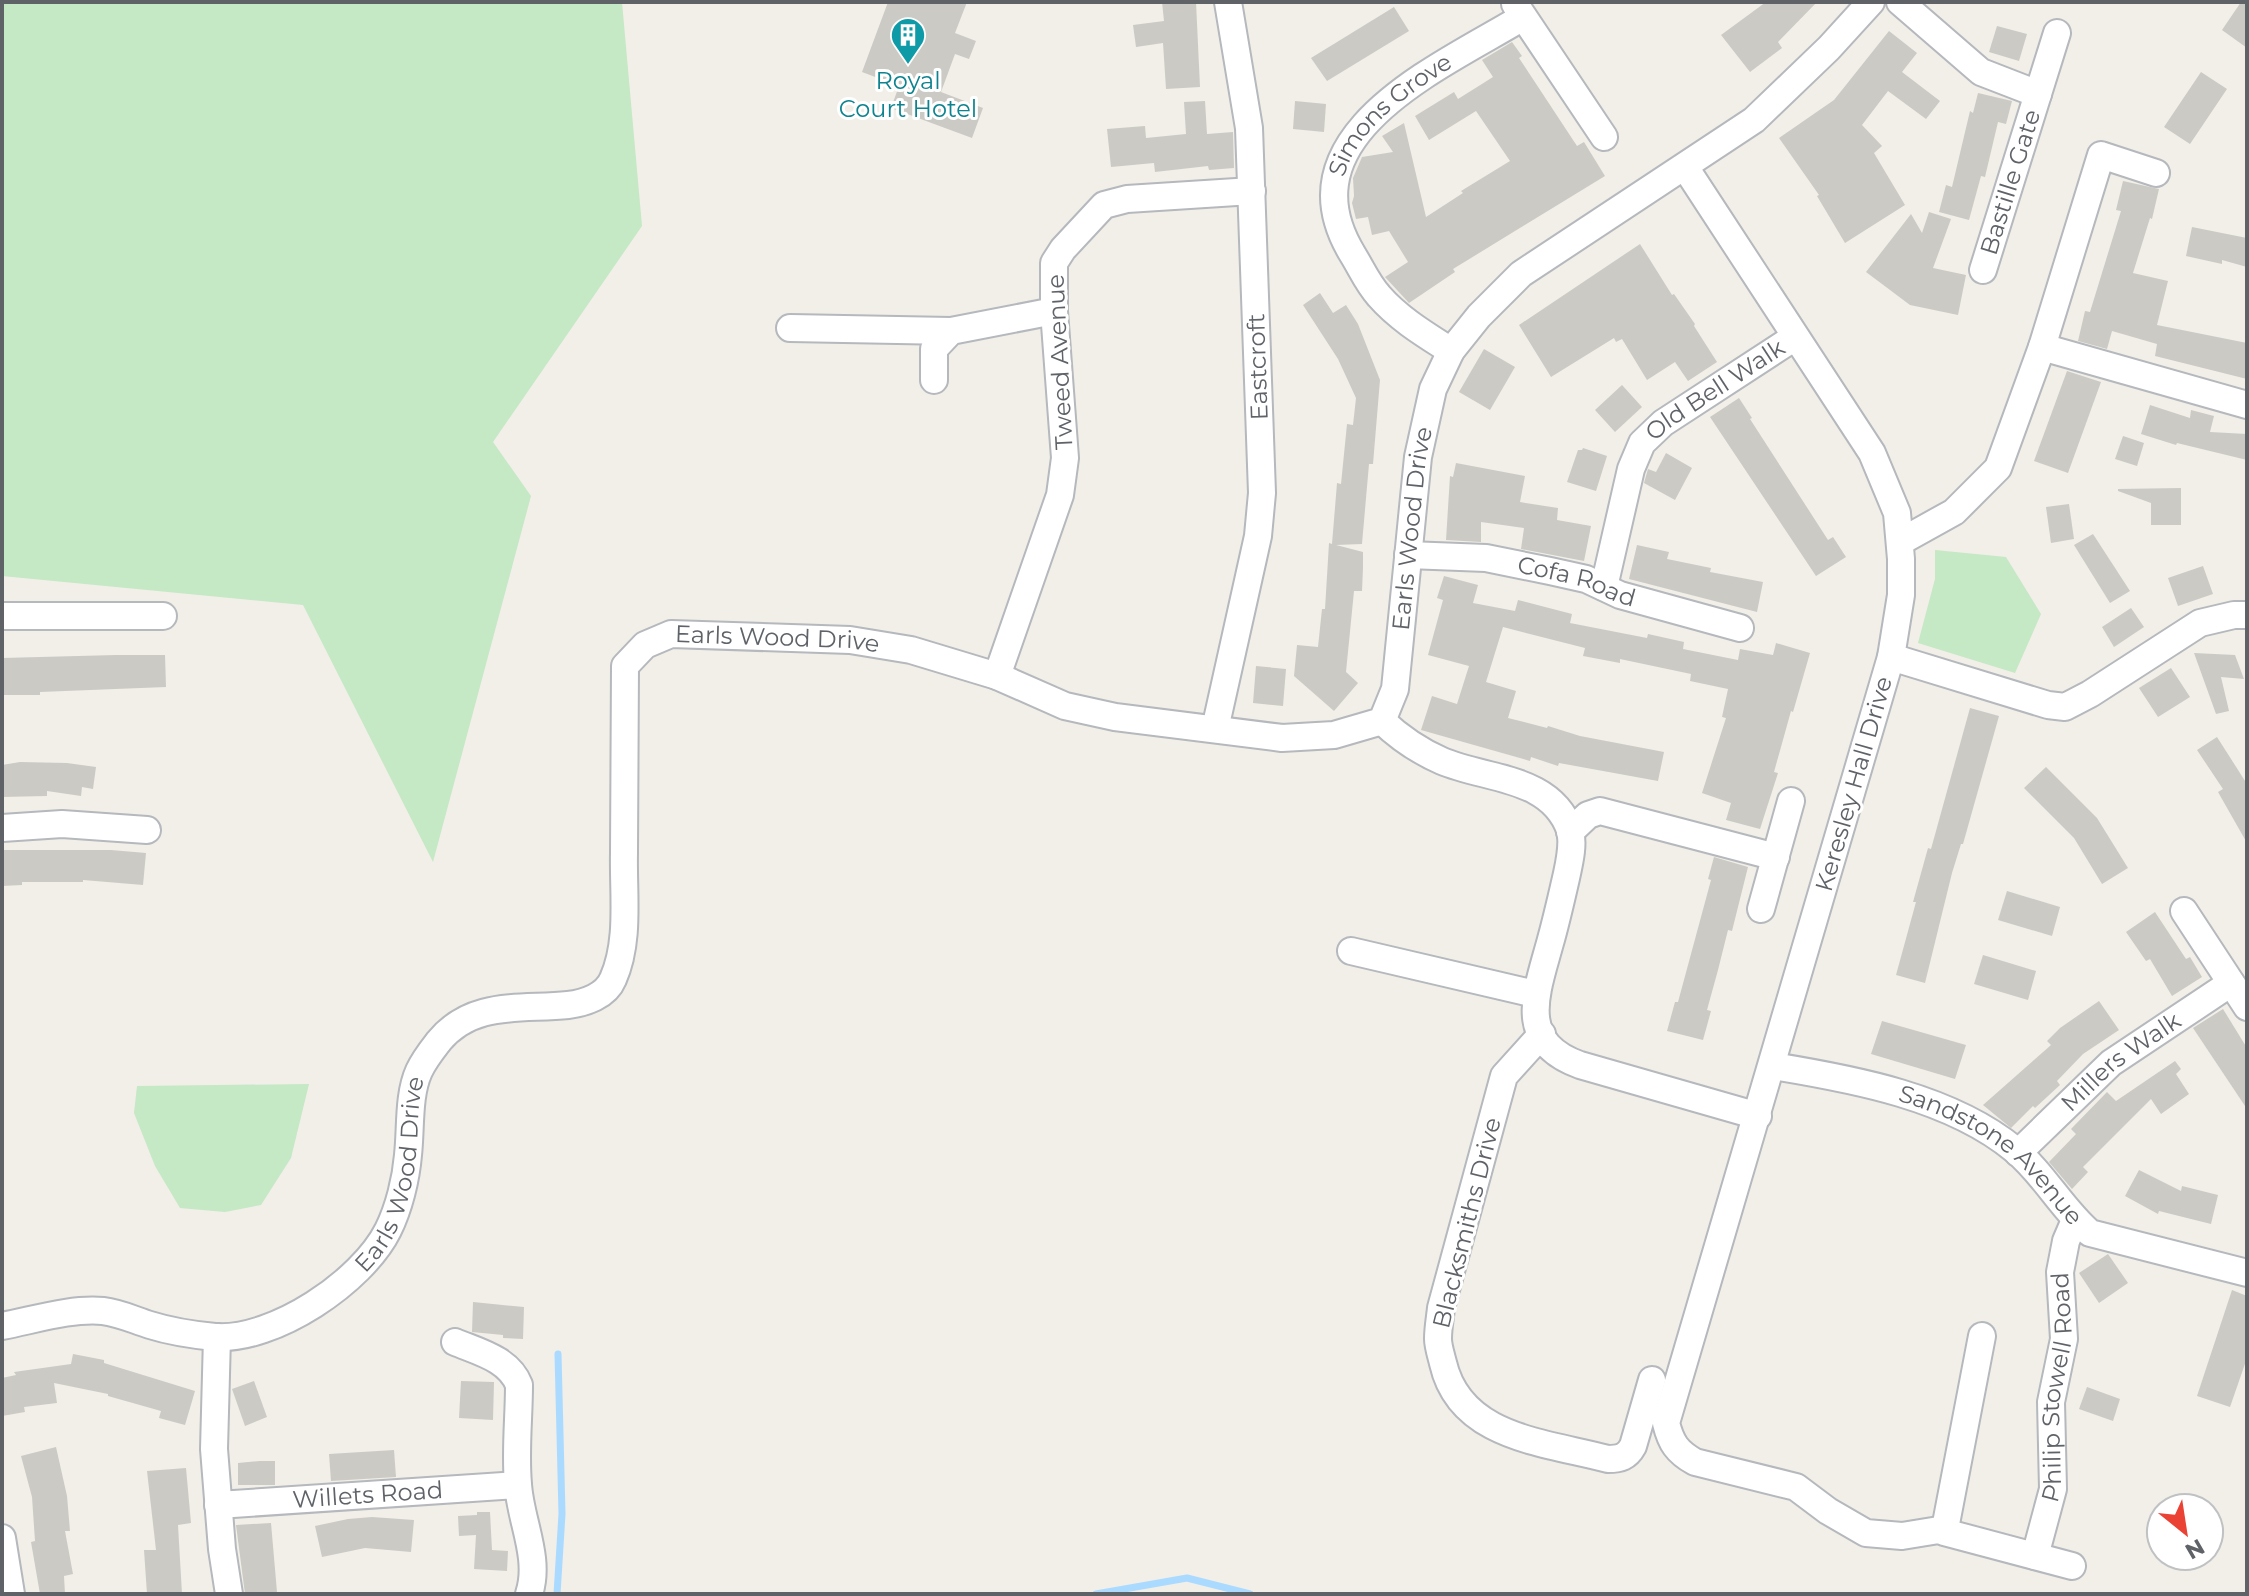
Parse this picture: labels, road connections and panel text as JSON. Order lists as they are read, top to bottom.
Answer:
{
  "streets": {
    "street": [
      "Simons Grove",
      "Bastille Gate",
      "Tweed Avenue",
      "Eastcroft",
      "Old Bell Walk",
      "Earls Wood Drive",
      "Cofa Road",
      "Keresley Hall Drive",
      "Millers Walk",
      "Sandstone Avenue",
      "Blacksmiths Drive",
      "Philip Stowell Road",
      "Willets Road"
    ]
  },
  "crossings": [
    ["Simons Grove", "Earls Wood Drive"],
    ["Tweed Avenue", "Eastcroft"],
    ["Tweed Avenue", "Earls Wood Drive"],
    ["Eastcroft", "Earls Wood Drive"],
    ["Old Bell Walk", "Cofa Road"],
    ["Old Bell Walk", "Keresley Hall Drive"],
    ["Earls Wood Drive", "Cofa Road"],
    ["Earls Wood Drive", "Keresley Hall Drive"],
    ["Keresley Hall Drive", "Sandstone Avenue"],
    ["Millers Walk", "Sandstone Avenue"],
    ["Sandstone Avenue", "Philip Stowell Road"]
  ],
  "places": {
    "building": ["Royal Court Hotel"]
  },
  "north": "bottom right"
}
